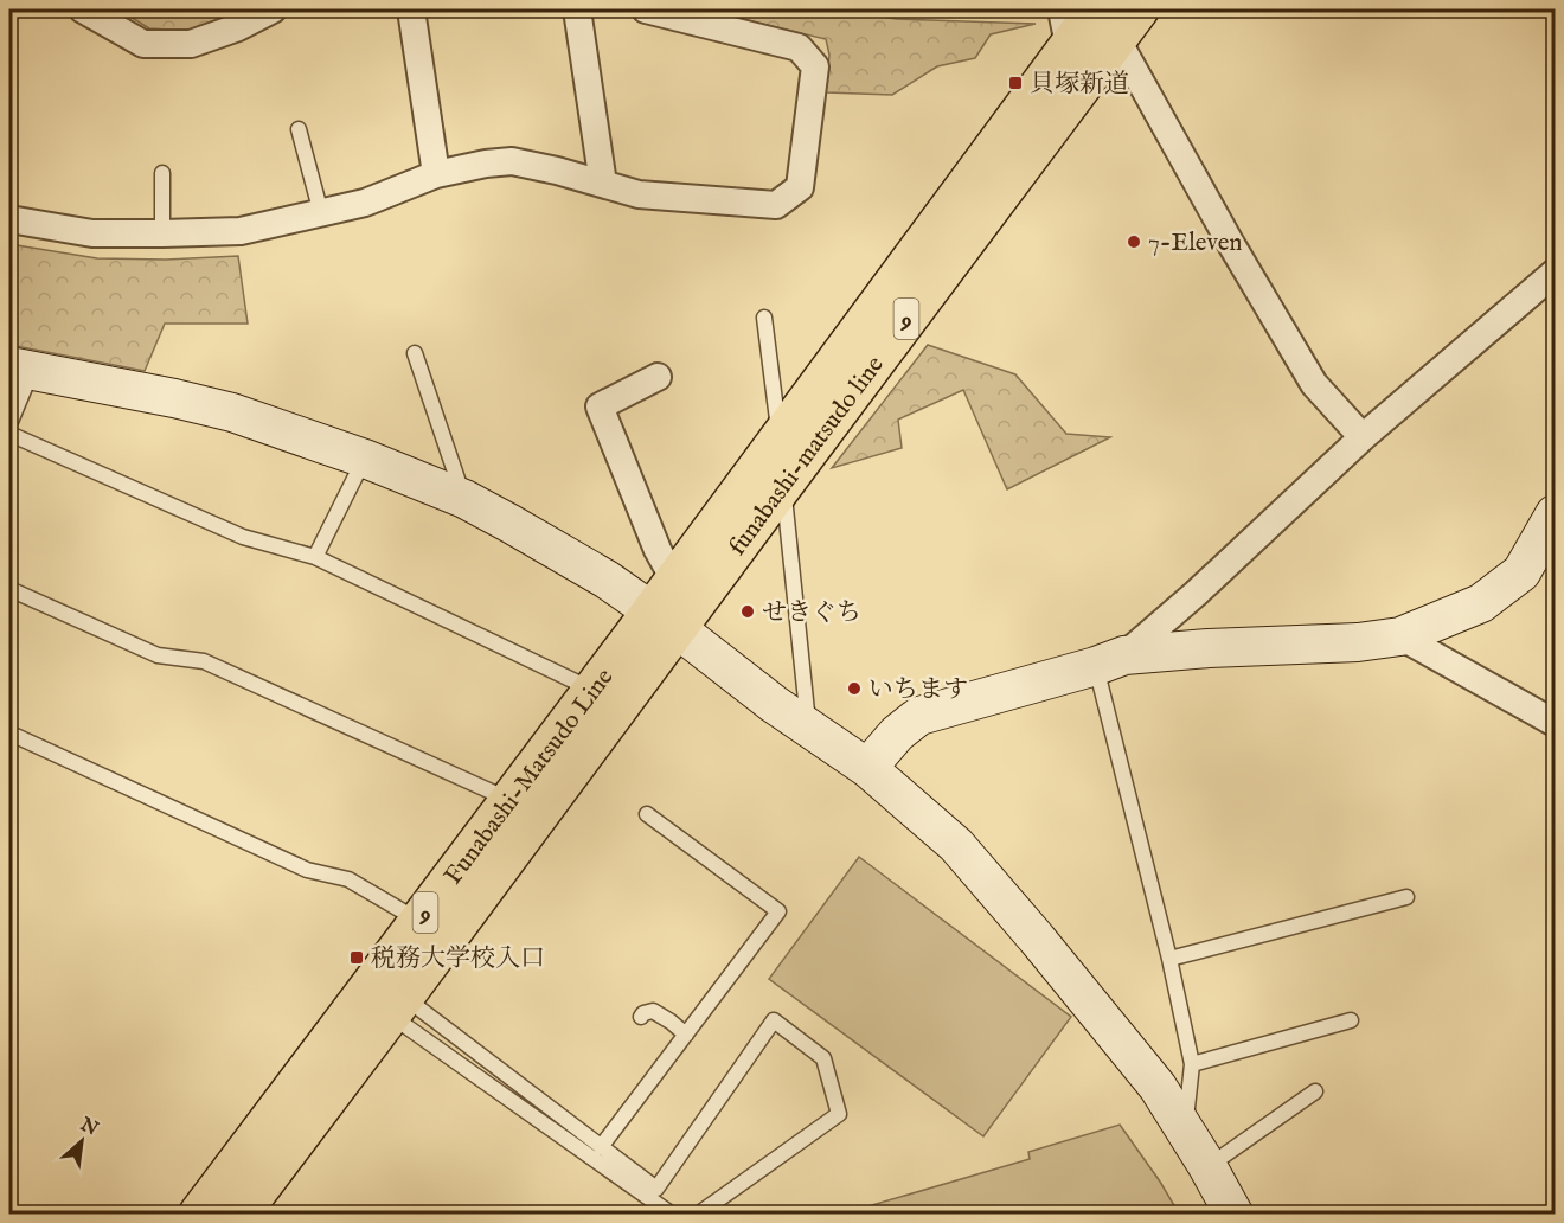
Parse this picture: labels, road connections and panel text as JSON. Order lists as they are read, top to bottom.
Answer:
{
  "streets": {
    "main road": ["9", "funabashi-matsudo line", "Funabashi-Matsudo Line"]
  },
  "crossings": [
    ["funabashi-matsudo line", "Funabashi-Matsudo Line"]
  ],
  "places": {
    "transit": ["貝塚新道", "税務大学校入口"],
    "other": ["7-Eleven", "せきぐち", "いちます"]
  },
  "north": "top right"
}
